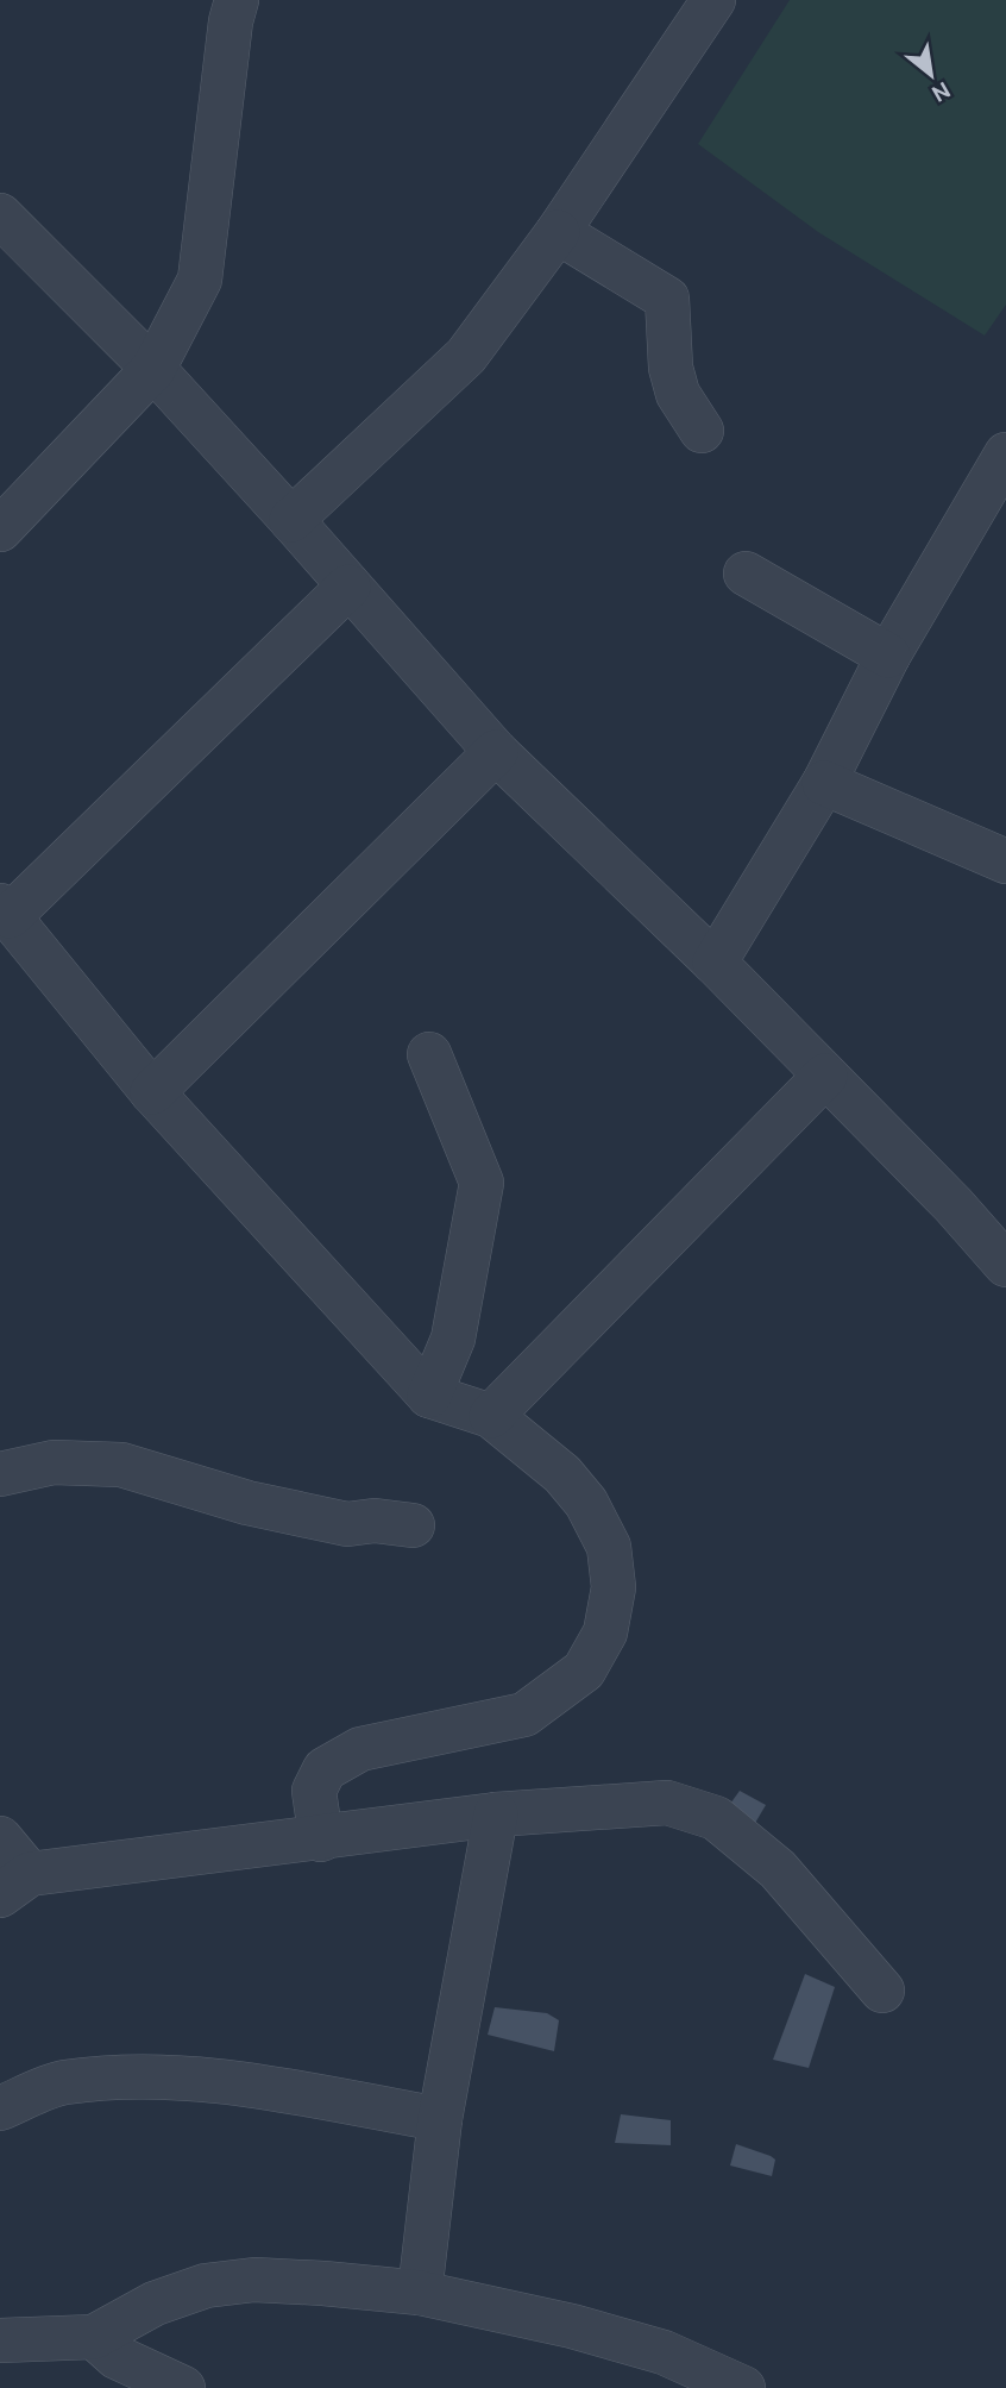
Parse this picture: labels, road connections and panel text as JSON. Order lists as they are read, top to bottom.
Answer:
{
  "north": "bottom right"
}
